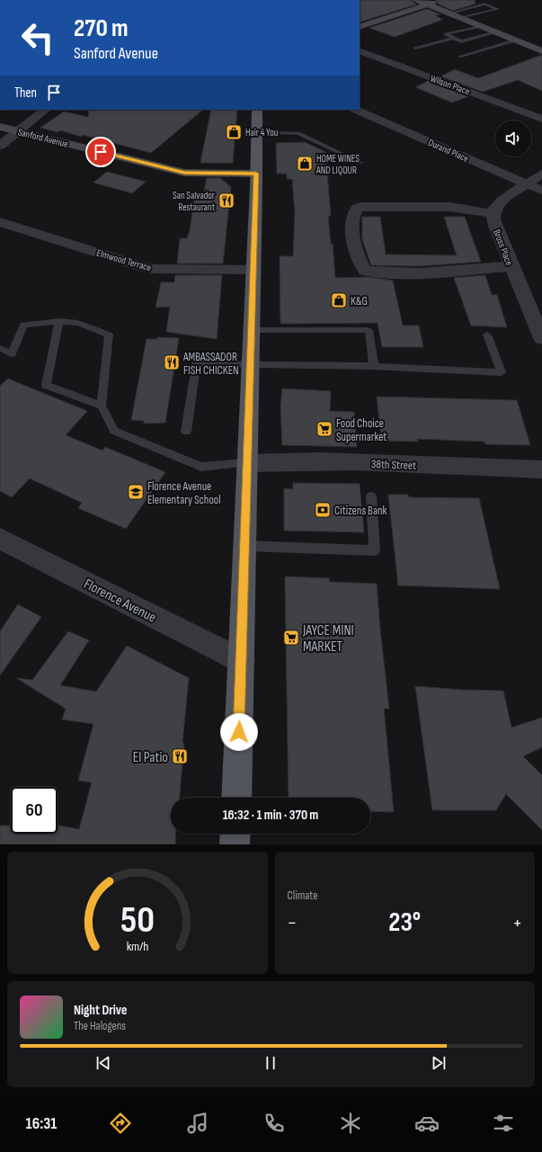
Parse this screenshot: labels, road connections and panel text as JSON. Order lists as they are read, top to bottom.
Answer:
{
  "streets": {
    "main road": ["Sanford Avenue"],
    "street": [
      "Wilson Place",
      "Durand Place",
      "Bross Place",
      "Elmwood Terrace",
      "38th Street",
      "Florence Avenue"
    ]
  },
  "crossings": [
    ["Durand Place", "Bross Place"]
  ],
  "places": {
    "shop": ["Hair 4 You", "HOME WINES AND LIQOUR", "K&G"],
    "restaurant": ["San Salvador Restaurant", "AMBASSADOR FISH CHICKEN", "El Patio"],
    "supermarket": ["Food Choice Supermarket", "JAYCE MINI MARKET"],
    "school or university": ["Florence Avenue Elementary School"],
    "bank": ["Citizens Bank"]
  },
  "page": {
    "turn": ["270 m", "Sanford Avenue"],
    "then": "Then",
    "limit": "60",
    "trip": "16:32 · 1 min · 370 m",
    "tile": "Climate",
    "heat": ["−", "23°", "+"],
    "song": ["Night Drive", "The Halogens"],
    "tabs": "16:31",
    "gauge": ["50", "km/h"]
  }
}
